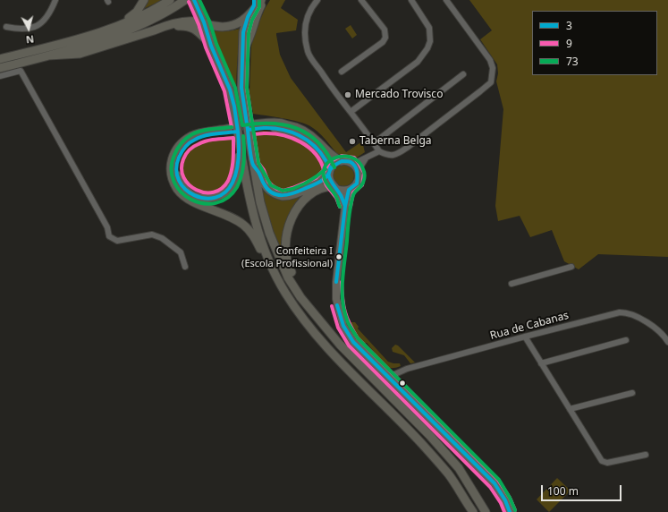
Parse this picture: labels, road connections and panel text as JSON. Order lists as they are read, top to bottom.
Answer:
{
  "streets": {
    "street": ["Rua de Cabanas"]
  },
  "places": ["Mercado Trovisco", "Taberna Belga", "Confeiteira I (Escola Profissional)"],
  "lines": ["transit line 3", "transit line 9", "transit line 73"],
  "legend": ["3", "9", "73"],
  "scale_bar": "100 m",
  "north": "bottom"
}
